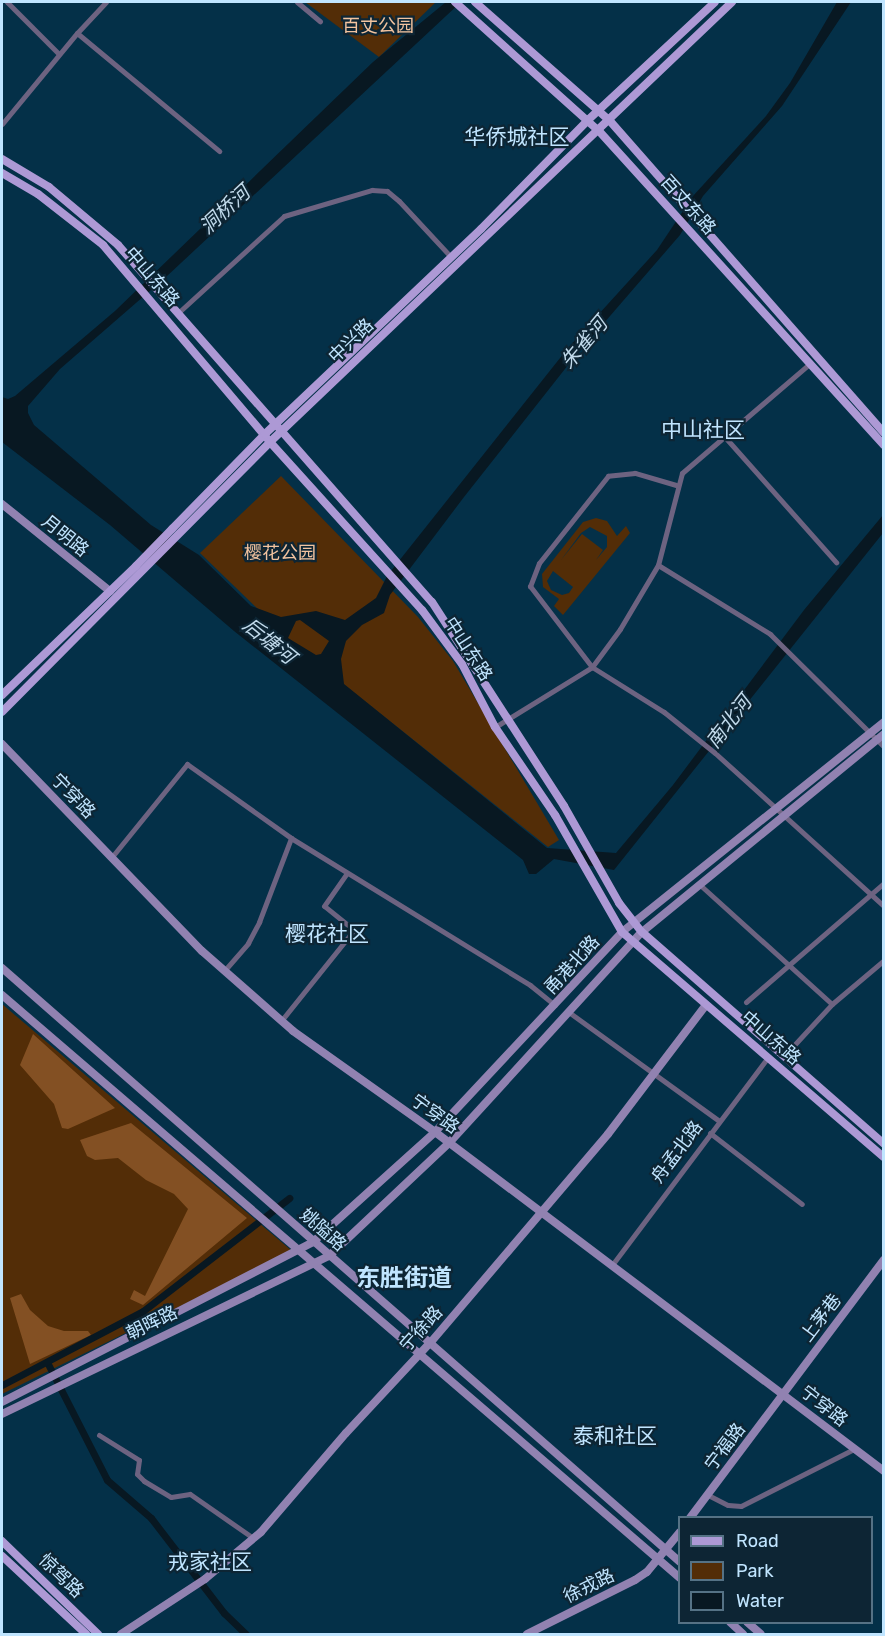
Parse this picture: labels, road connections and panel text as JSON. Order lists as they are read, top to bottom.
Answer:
{
  "streets": {
    "main road": [
      "百丈东路",
      "中山东路",
      "中兴路",
      "月明路",
      "宁穿路",
      "甬港北路",
      "姚隘路",
      "上茅巷",
      "朝晖路",
      "宁徐路",
      "宁福路",
      "惊驾路",
      "徐戎路"
    ],
    "street": ["舟孟北路"]
  },
  "crossings": [
    ["百丈东路", "中兴路"],
    ["中山东路", "中兴路"],
    ["中山东路", "甬港北路"],
    ["中山东路", "舟孟北路"],
    ["中山东路", "宁徐路"],
    ["中兴路", "月明路"],
    ["宁穿路", "甬港北路"],
    ["宁穿路", "舟孟北路"],
    ["宁穿路", "上茅巷"],
    ["宁穿路", "宁徐路"],
    ["宁穿路", "宁福路"],
    ["甬港北路", "姚隘路"],
    ["甬港北路", "朝晖路"],
    ["姚隘路", "朝晖路"],
    ["姚隘路", "宁徐路"],
    ["姚隘路", "徐戎路"],
    ["上茅巷", "宁福路"]
  ],
  "districts": [
    "华侨城社区",
    "中山社区",
    "樱花社区",
    "东胜街道",
    "泰和社区",
    "戎家社区"
  ],
  "water": [
    "洞桥河",
    "朱雀河",
    "后塘河",
    "南北河"
  ],
  "parks": ["百丈公园", "樱花公园"],
  "legend": ["Road", "Park", "Water"]
}
